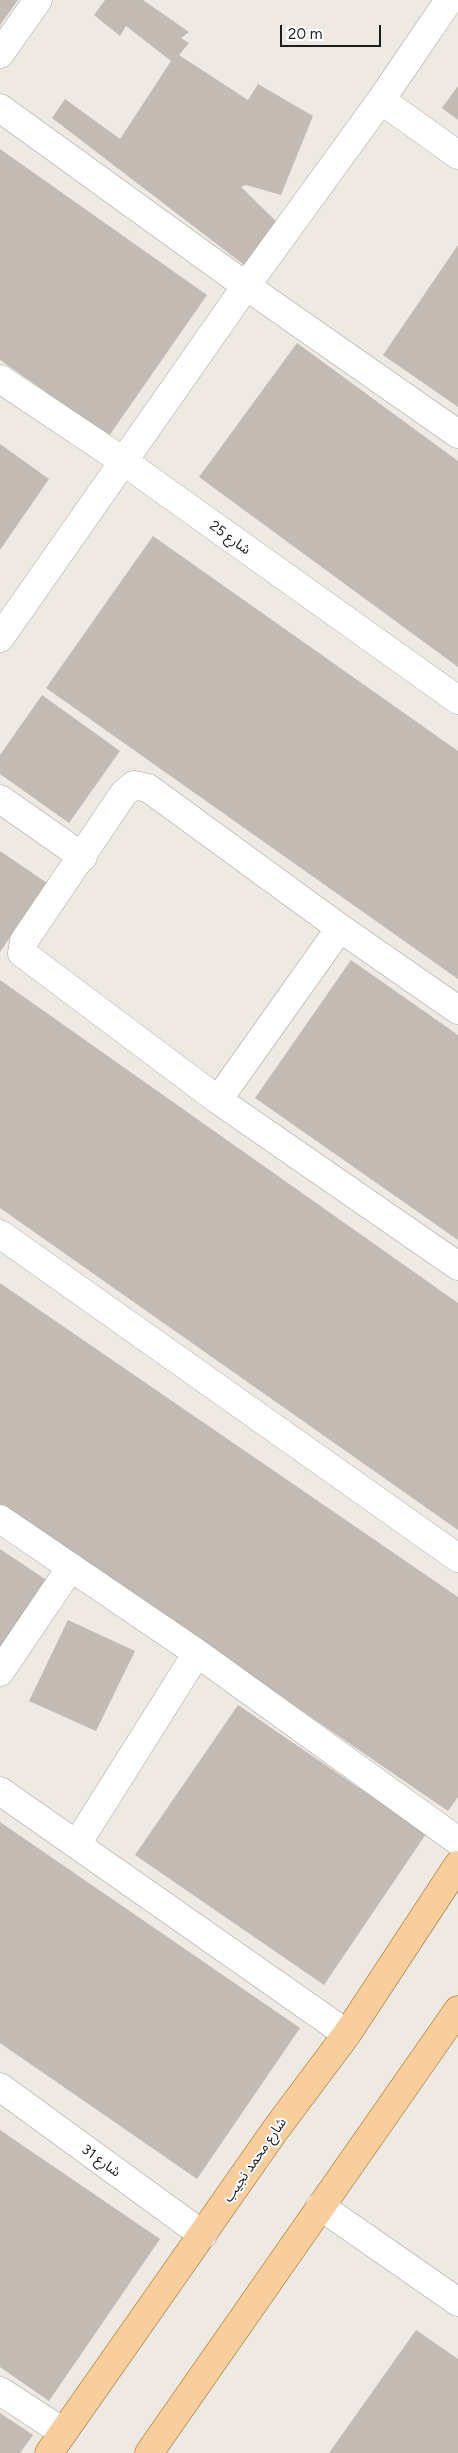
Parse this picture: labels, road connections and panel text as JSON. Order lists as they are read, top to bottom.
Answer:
{
  "streets": {
    "main road": ["شارع محمد نجيب"],
    "street": ["شارع 25", "شارع 31"]
  },
  "crossings": [
    ["شارع محمد نجيب", "شارع 31"]
  ],
  "scale_bar": "20 m"
}
